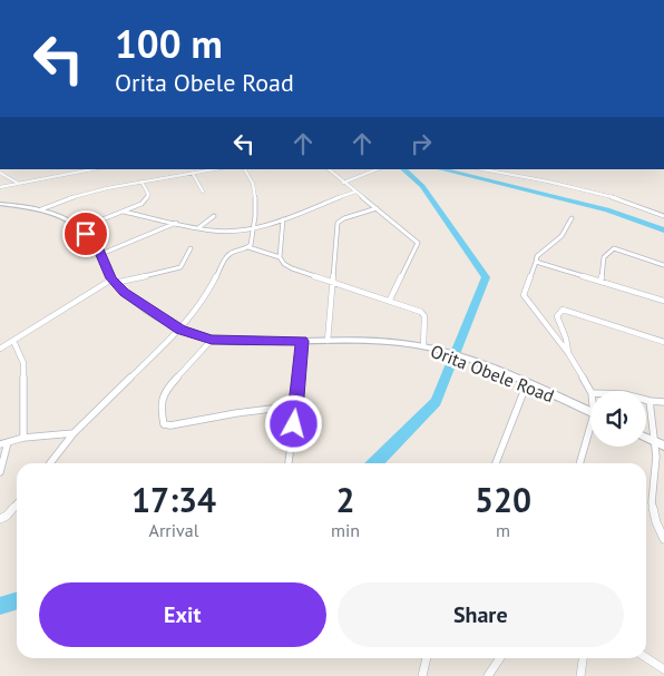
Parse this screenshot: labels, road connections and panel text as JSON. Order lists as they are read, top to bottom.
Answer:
{
  "streets": {
    "main road": ["Orita Obele Road"]
  },
  "page": {
    "turn": ["100 m", "Orita Obele Road"],
    "eta": [
      "17:34",
      "Arrival",
      "2",
      "min",
      "520",
      "m"
    ],
    "buttons": ["Exit", "Share"]
  }
}
